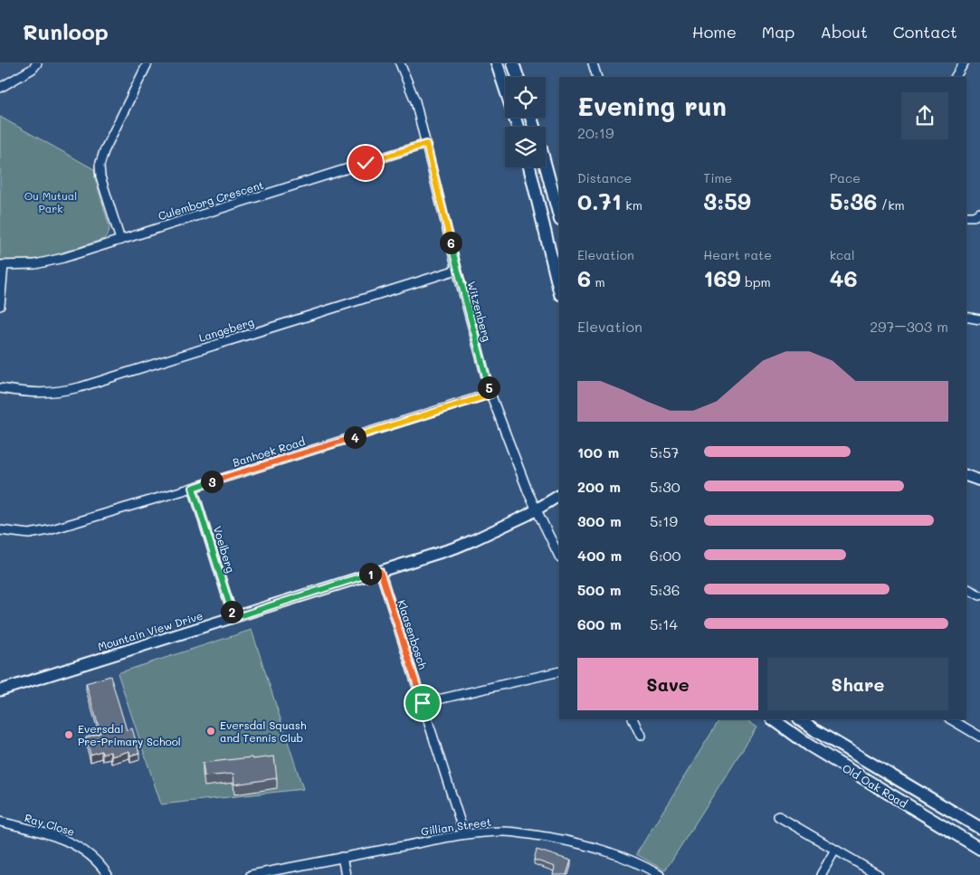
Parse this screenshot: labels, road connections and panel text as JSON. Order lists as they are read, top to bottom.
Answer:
{
  "streets": {
    "main road": ["Old Oak Road"],
    "street": [
      "Culemborg Crescent",
      "Witzenberg",
      "Langeberg",
      "Banhoek Road",
      "Voelberg",
      "Mountain View Drive",
      "Klaasenbosch",
      "Ray Close",
      "Gillian Street"
    ]
  },
  "crossings": [
    ["Culemborg Crescent", "Witzenberg"],
    ["Witzenberg", "Langeberg"],
    ["Witzenberg", "Banhoek Road"],
    ["Witzenberg", "Mountain View Drive"],
    ["Banhoek Road", "Voelberg"],
    ["Voelberg", "Mountain View Drive"],
    ["Mountain View Drive", "Klaasenbosch"],
    ["Klaasenbosch", "Gillian Street"]
  ],
  "parks": ["Ou Mutual Park"],
  "places": ["Eversdal Squash and Tennis Club", "Eversdal Pre-Primary School"],
  "page": {
    "header": "Runloop",
    "nav": [
      "Home",
      "Map",
      "About",
      "Contact"
    ],
    "heading": ["Evening run", "20:19"],
    "stats": [
      ["Distance", "0.71 km"],
      ["Time", "3:59"],
      ["Pace", "5:36 /km"],
      ["Elevation", "6 m"],
      ["Heart rate", "169 bpm"],
      ["kcal", "46"]
    ],
    "pins": [
      "6",
      "5",
      "4",
      "3",
      "1",
      "2"
    ],
    "chart": ["Elevation", "297–303 m"],
    "list": [
      {
        "name": "100 m",
        "note": "5:57"
      },
      {
        "name": "200 m",
        "note": "5:30"
      },
      {
        "name": "300 m",
        "note": "5:19"
      },
      {
        "name": "400 m",
        "note": "6:00"
      },
      {
        "name": "500 m",
        "note": "5:36"
      },
      {
        "name": "600 m",
        "note": "5:14"
      }
    ],
    "buttons": ["Save", "Share"]
  }
}
